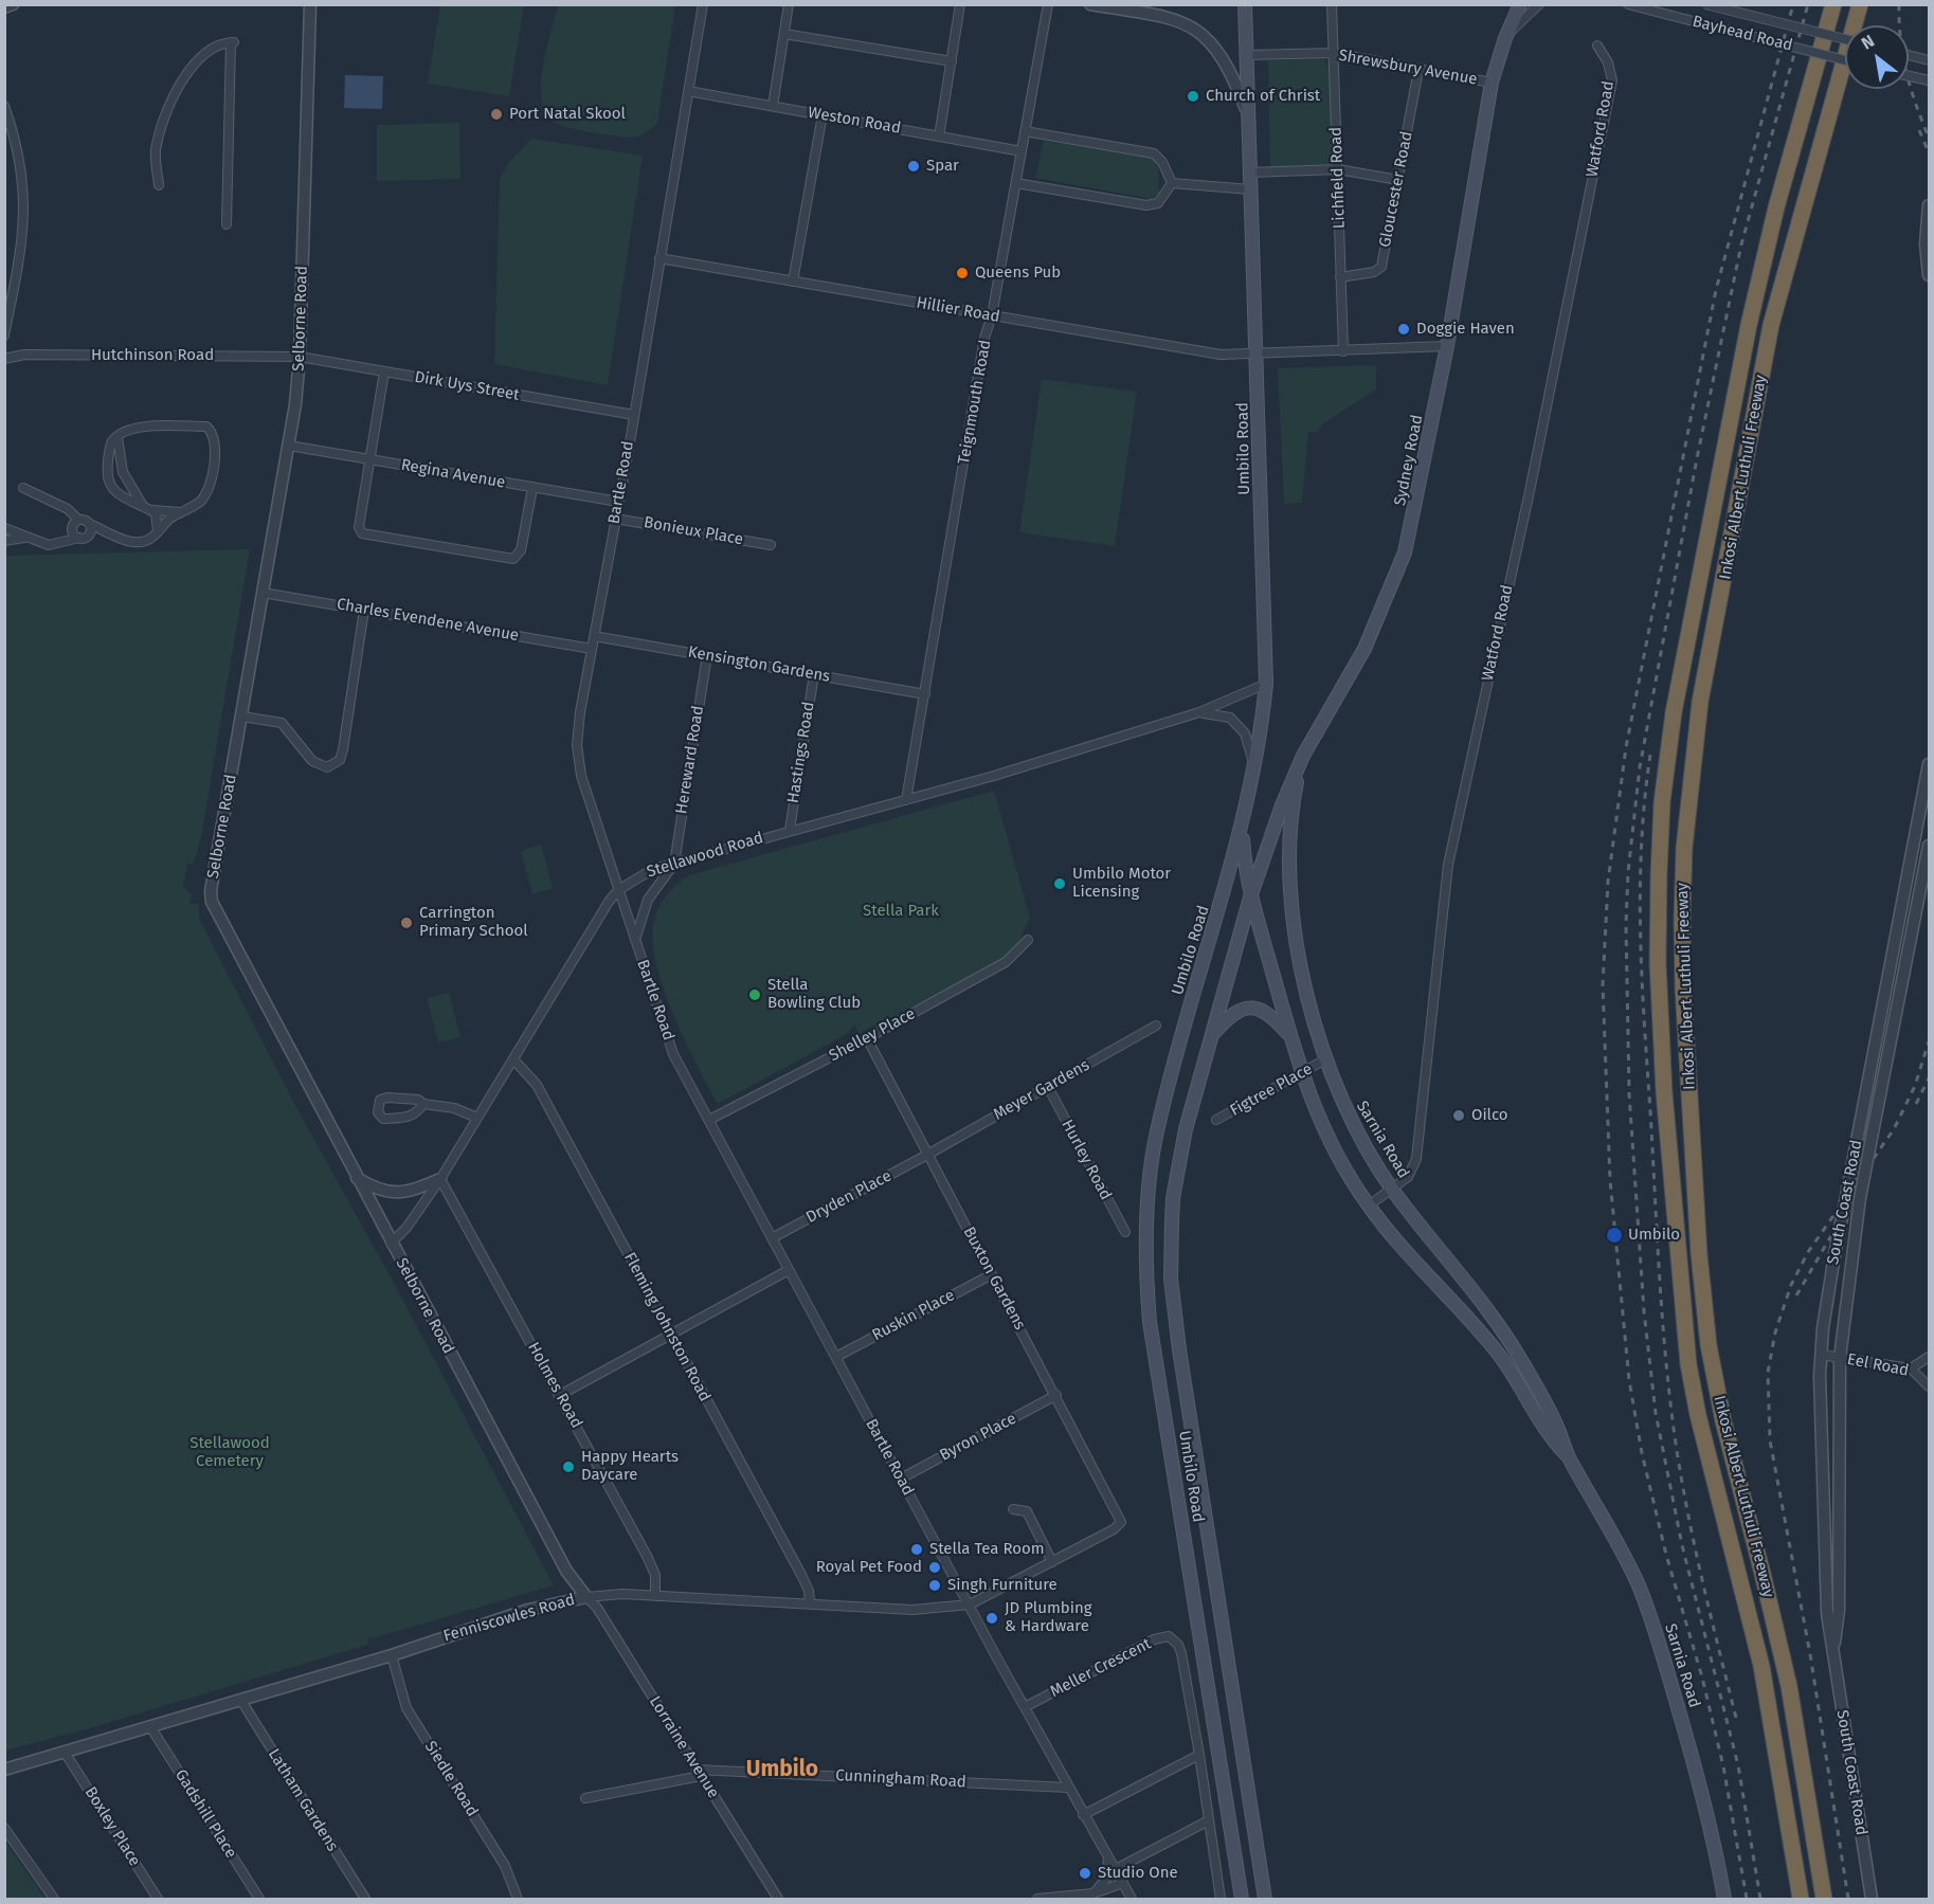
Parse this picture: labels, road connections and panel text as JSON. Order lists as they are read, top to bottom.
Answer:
{
  "streets": {
    "highway": ["Inkosi Albert Luthuli Freeway"],
    "main road": ["Umbilo Road", "Sydney Road", "Sarnia Road"],
    "street": [
      "Bayhead Road",
      "Shrewsbury Avenue",
      "Weston Road",
      "Watford Road",
      "Lichfield Road",
      "Gloucester Road",
      "Hillier Road",
      "Selborne Road",
      "Hutchinson Road",
      "Dirk Uys Street",
      "Teignmouth Road",
      "Regina Avenue",
      "Bartle Road",
      "Bonieux Place",
      "Charles Evendene Avenue",
      "Kensington Gardens",
      "Hastings Road",
      "Hereward Road",
      "Stellawood Road",
      "Shelley Place",
      "Meyer Gardens",
      "Figtree Place",
      "Hurley Road",
      "Dryden Place",
      "South Coast Road",
      "Buxton Gardens",
      "Ruskin Place",
      "Fleming Johnston Road",
      "Eel Road",
      "Holmes Road",
      "Byron Place",
      "Fenniscowles Road",
      "Meller Crescent",
      "Lorraine Avenue",
      "Siedle Road",
      "Cunningham Road",
      "Latham Gardens",
      "Gadshill Place",
      "Boxley Place"
    ]
  },
  "crossings": [
    ["Shrewsbury Avenue", "Lichfield Road"],
    ["Shrewsbury Avenue", "Gloucester Road"],
    ["Shrewsbury Avenue", "Umbilo Road"],
    ["Shrewsbury Avenue", "Sydney Road"],
    ["Weston Road", "Teignmouth Road"],
    ["Weston Road", "Bartle Road"],
    ["Watford Road", "Sarnia Road"],
    ["Lichfield Road", "Gloucester Road"],
    ["Lichfield Road", "Hillier Road"],
    ["Hillier Road", "Teignmouth Road"],
    ["Hillier Road", "Umbilo Road"],
    ["Hillier Road", "Sydney Road"],
    ["Hillier Road", "Bartle Road"],
    ["Selborne Road", "Hutchinson Road"],
    ["Selborne Road", "Dirk Uys Street"],
    ["Selborne Road", "Regina Avenue"],
    ["Selborne Road", "Charles Evendene Avenue"],
    ["Selborne Road", "Stellawood Road"],
    ["Selborne Road", "Fenniscowles Road"],
    ["Selborne Road", "Lorraine Avenue"],
    ["Hutchinson Road", "Dirk Uys Street"],
    ["Dirk Uys Street", "Bartle Road"],
    ["Teignmouth Road", "Kensington Gardens"],
    ["Teignmouth Road", "Stellawood Road"],
    ["Umbilo Road", "Sydney Road"],
    ["Umbilo Road", "Stellawood Road"],
    ["Umbilo Road", "Sarnia Road"],
    ["Sydney Road", "Sarnia Road"],
    ["Regina Avenue", "Bartle Road"],
    ["Bartle Road", "Bonieux Place"],
    ["Bartle Road", "Charles Evendene Avenue"],
    ["Bartle Road", "Kensington Gardens"],
    ["Bartle Road", "Stellawood Road"],
    ["Bartle Road", "Shelley Place"],
    ["Bartle Road", "Dryden Place"],
    ["Bartle Road", "Ruskin Place"],
    ["Bartle Road", "Byron Place"],
    ["Bartle Road", "Fenniscowles Road"],
    ["Bartle Road", "Meller Crescent"],
    ["Bartle Road", "Cunningham Road"],
    ["Kensington Gardens", "Hastings Road"],
    ["Kensington Gardens", "Hereward Road"],
    ["Hastings Road", "Stellawood Road"],
    ["Hereward Road", "Stellawood Road"],
    ["Stellawood Road", "Fleming Johnston Road"],
    ["Stellawood Road", "Holmes Road"],
    ["Shelley Place", "Buxton Gardens"],
    ["Meyer Gardens", "Hurley Road"],
    ["Meyer Gardens", "Dryden Place"],
    ["Meyer Gardens", "Buxton Gardens"],
    ["Figtree Place", "Sarnia Road"],
    ["Dryden Place", "Buxton Gardens"],
    ["South Coast Road", "Eel Road"],
    ["Buxton Gardens", "Ruskin Place"],
    ["Buxton Gardens", "Byron Place"],
    ["Buxton Gardens", "Fenniscowles Road"],
    ["Fleming Johnston Road", "Fenniscowles Road"],
    ["Holmes Road", "Fenniscowles Road"],
    ["Fenniscowles Road", "Lorraine Avenue"],
    ["Fenniscowles Road", "Siedle Road"],
    ["Fenniscowles Road", "Latham Gardens"],
    ["Fenniscowles Road", "Gadshill Place"],
    ["Fenniscowles Road", "Boxley Place"],
    ["Lorraine Avenue", "Cunningham Road"]
  ],
  "districts": ["Umbilo"],
  "parks": ["Stella Park", "Stellawood Cemetery"],
  "places": [
    "Church of Christ",
    "Port Natal Skool",
    "Spar",
    "Queens Pub",
    "Doggie Haven",
    "Umbilo Motor Licensing",
    "Carrington Primary School",
    "Stella Bowling Club",
    "Oilco",
    "Umbilo",
    "Happy Hearts Daycare",
    "Stella Tea Room",
    "Royal Pet Food",
    "Singh Furniture",
    "JD Plumbing & Hardware",
    "Studio One"
  ],
  "north": "top left"
}
